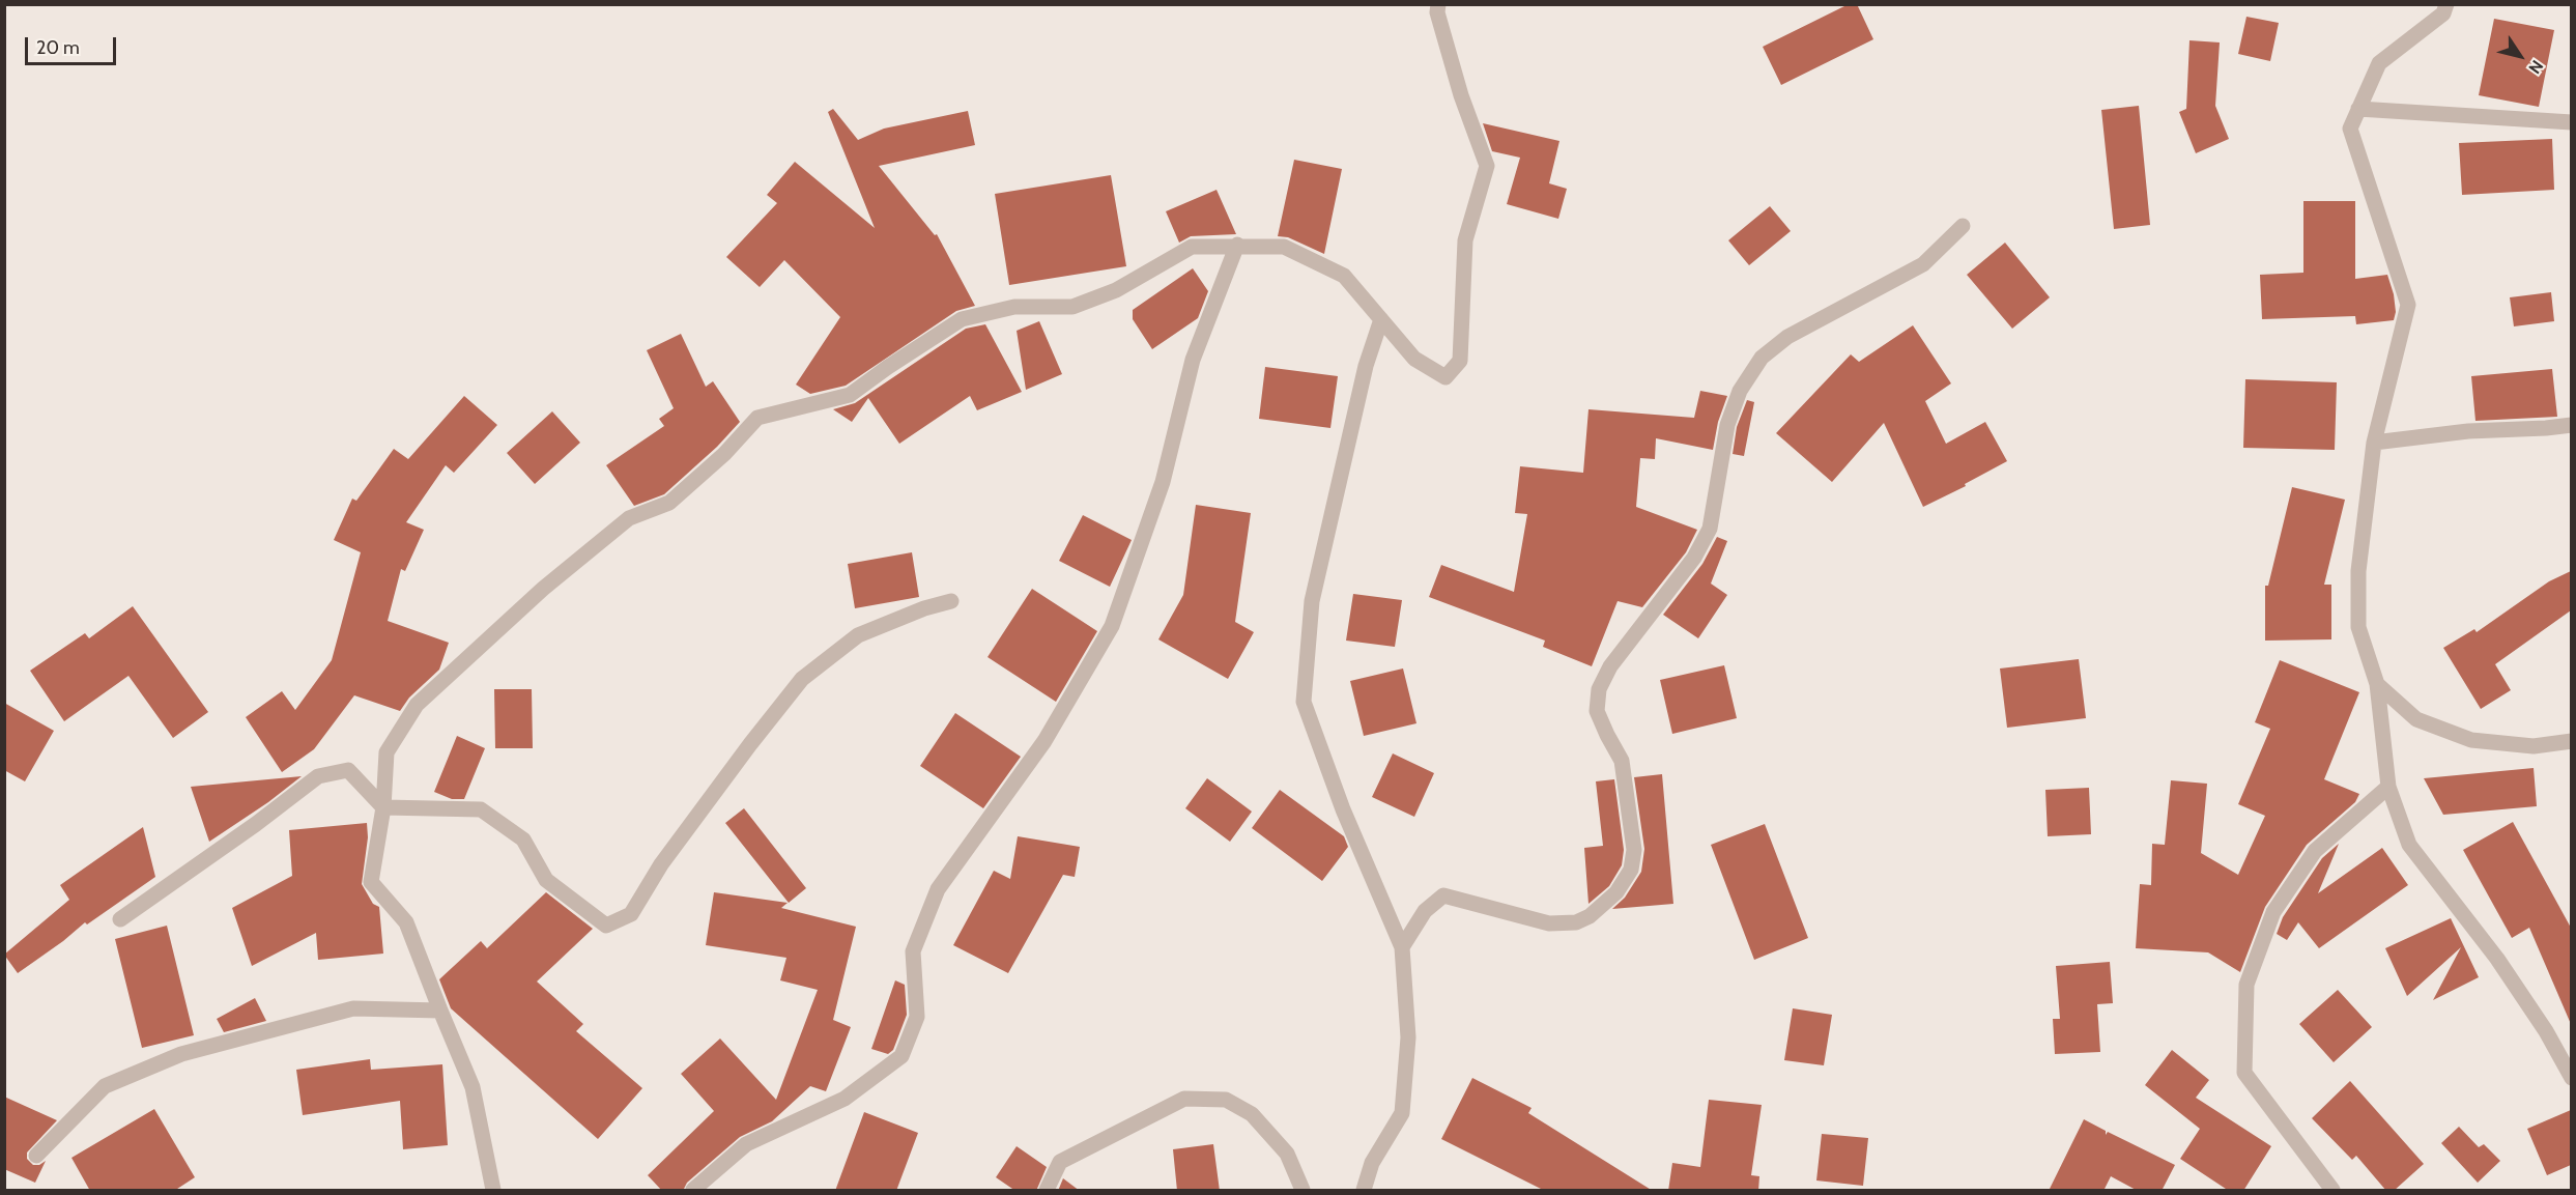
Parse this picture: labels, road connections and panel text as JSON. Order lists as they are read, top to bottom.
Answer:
{
  "scale_bar": "20 m",
  "north": "bottom right"
}
